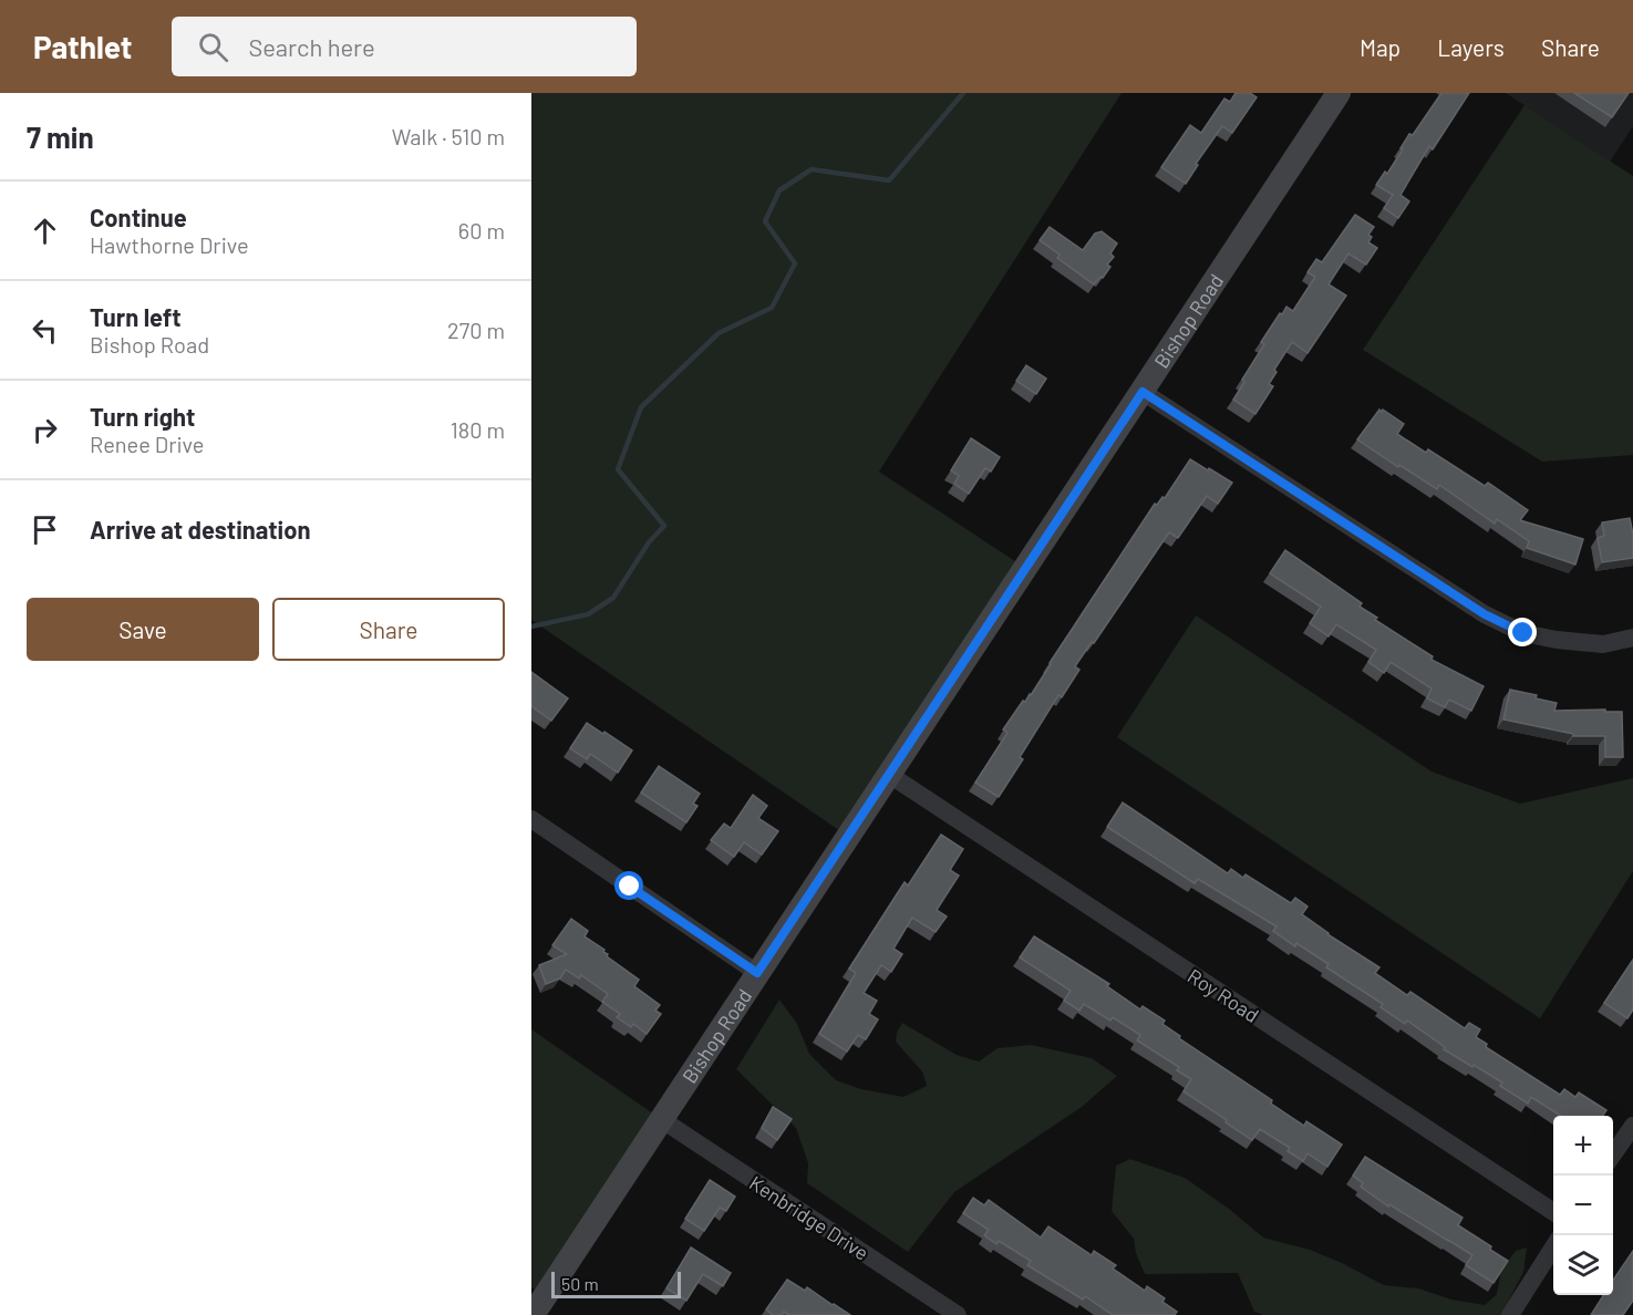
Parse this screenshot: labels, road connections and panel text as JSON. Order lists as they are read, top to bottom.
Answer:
{
  "streets": {
    "street": ["Bishop Road", "Roy Road", "Kenbridge Drive"]
  },
  "crossings": [
    ["Bishop Road", "Roy Road"],
    ["Bishop Road", "Kenbridge Drive"]
  ],
  "scale_bar": "50 m",
  "page": {
    "header": "Pathlet",
    "search": "Search here",
    "nav": ["Map", "Layers", "Share"],
    "heading": ["7 min", "Walk · 510 m"],
    "list": [
      ["Continue", "Hawthorne Drive", "60 m"],
      ["Turn left", "Bishop Road", "270 m"],
      ["Turn right", "Renee Drive", "180 m"],
      "Arrive at destination"
    ],
    "buttons": ["Save", "Share"],
    "map_buttons": ["+", "−"],
    "scale": "50 m"
  }
}
